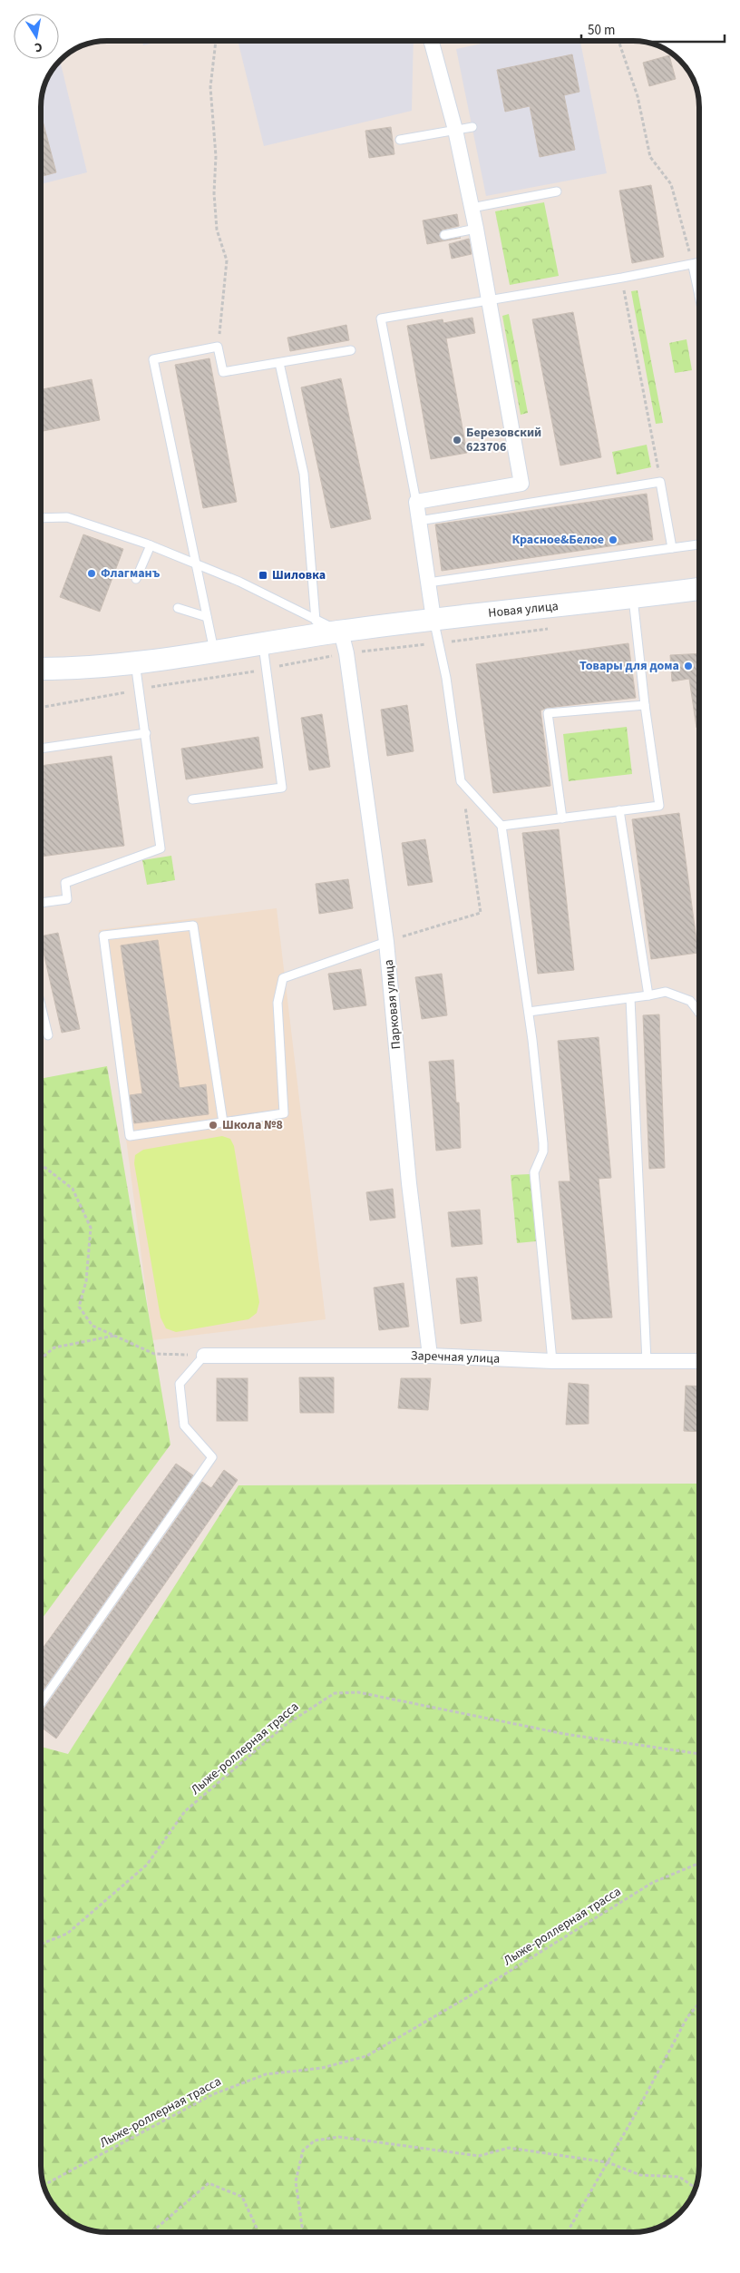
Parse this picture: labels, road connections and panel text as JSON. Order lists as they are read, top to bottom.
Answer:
{
  "streets": {
    "street": ["Новая улица", "Парковая улица", "Заречная улица"],
    "path": ["Лыже-роллерная трасса"]
  },
  "crossings": [
    ["Новая улица", "Парковая улица"],
    ["Парковая улица", "Заречная улица"]
  ],
  "places": {
    "other": [
      "Березовский 623706",
      "Красное&Белое",
      "Флагманъ",
      "Товары для дома",
      "Школа №8"
    ],
    "transit": ["Шиловка"]
  },
  "scale_bar": "50 m",
  "north": "bottom"
}
